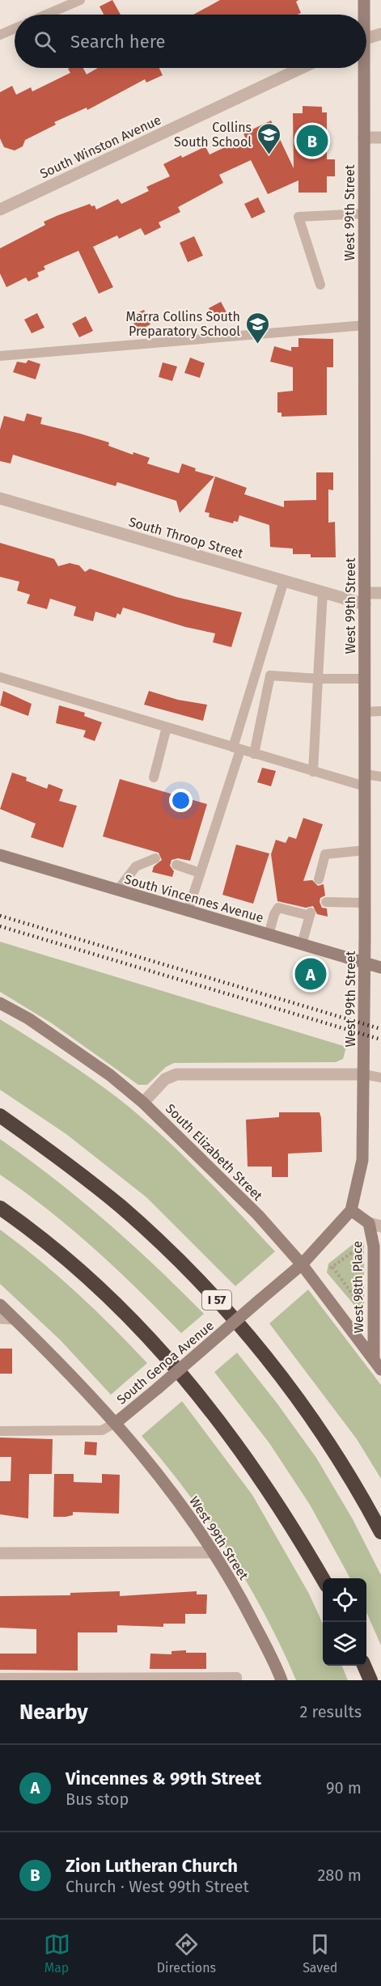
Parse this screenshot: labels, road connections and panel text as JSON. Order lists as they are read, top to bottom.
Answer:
{
  "streets": {
    "highway": ["I 57"],
    "street": [
      "South Winston Avenue",
      "West 99th Street",
      "South Throop Street",
      "South Vincennes Avenue",
      "South Elizabeth Street",
      "West 98th Place",
      "South Genoa Avenue"
    ]
  },
  "crossings": [
    ["West 99th Street", "South Throop Street"],
    ["West 99th Street", "South Vincennes Avenue"],
    ["West 99th Street", "West 98th Place"],
    ["West 99th Street", "South Genoa Avenue"],
    ["South Elizabeth Street", "West 98th Place"],
    ["South Elizabeth Street", "South Genoa Avenue"],
    ["West 98th Place", "South Genoa Avenue"]
  ],
  "places": {
    "school or university": ["Collins South School", "Marra Collins South Preparatory School"]
  },
  "page": {
    "search": "Search here",
    "pins": ["B", "A"],
    "heading": ["Nearby", "2 results"],
    "list": [
      {
        "mark": "A",
        "name": "Vincennes & 99th Street",
        "note": "Bus stop",
        "value": "90 m"
      },
      {
        "mark": "B",
        "name": "Zion Lutheran Church",
        "note": "Church · West 99th Street",
        "value": "280 m"
      }
    ],
    "nav": ["Map", "Directions", "Saved"]
  }
}
